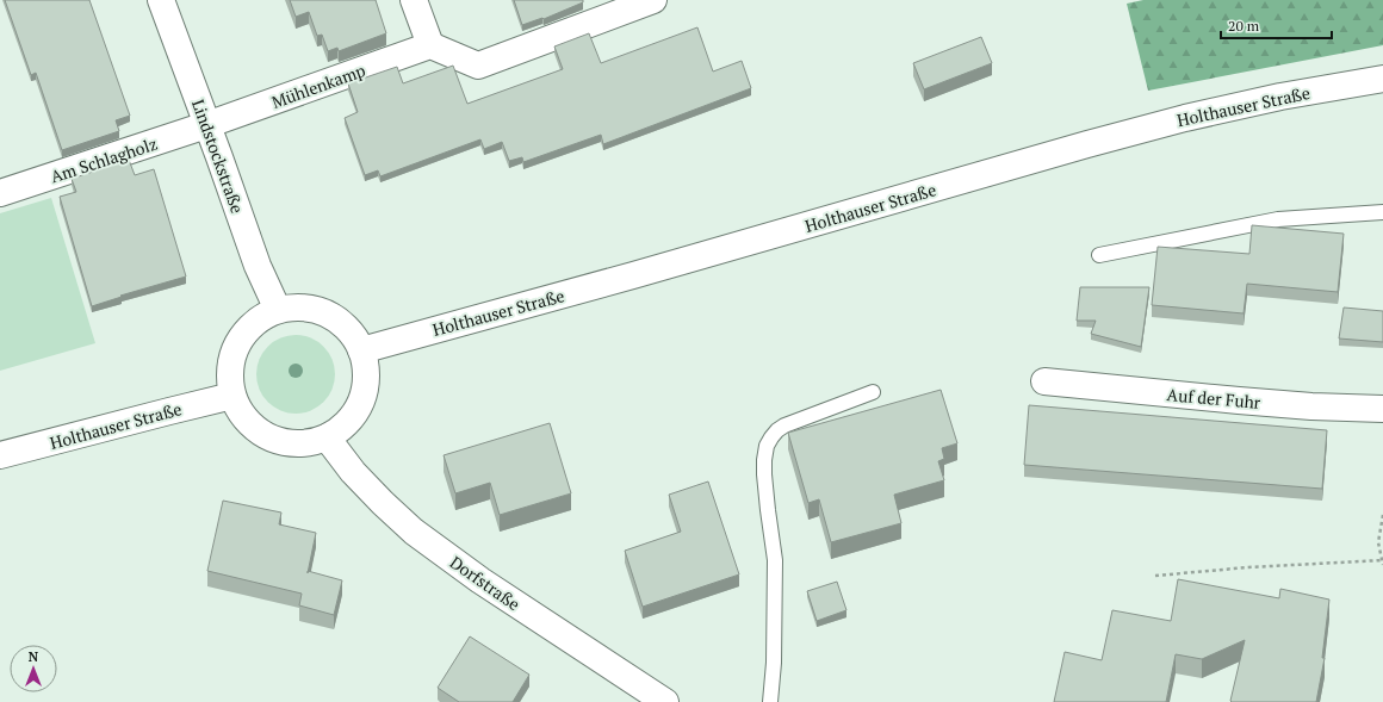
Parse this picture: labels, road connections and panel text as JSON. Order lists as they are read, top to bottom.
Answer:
{
  "streets": {
    "street": [
      "Mühlenkamp",
      "Holthauser Straße",
      "Lindstockstraße",
      "Am Schlagholz",
      "Auf der Fuhr",
      "Dorfstraße"
    ]
  },
  "crossings": [
    ["Mühlenkamp", "Lindstockstraße"],
    ["Mühlenkamp", "Am Schlagholz"],
    ["Holthauser Straße", "Lindstockstraße"],
    ["Holthauser Straße", "Dorfstraße"],
    ["Lindstockstraße", "Am Schlagholz"],
    ["Lindstockstraße", "Dorfstraße"]
  ],
  "scale_bar": "20 m",
  "north": "top"
}
